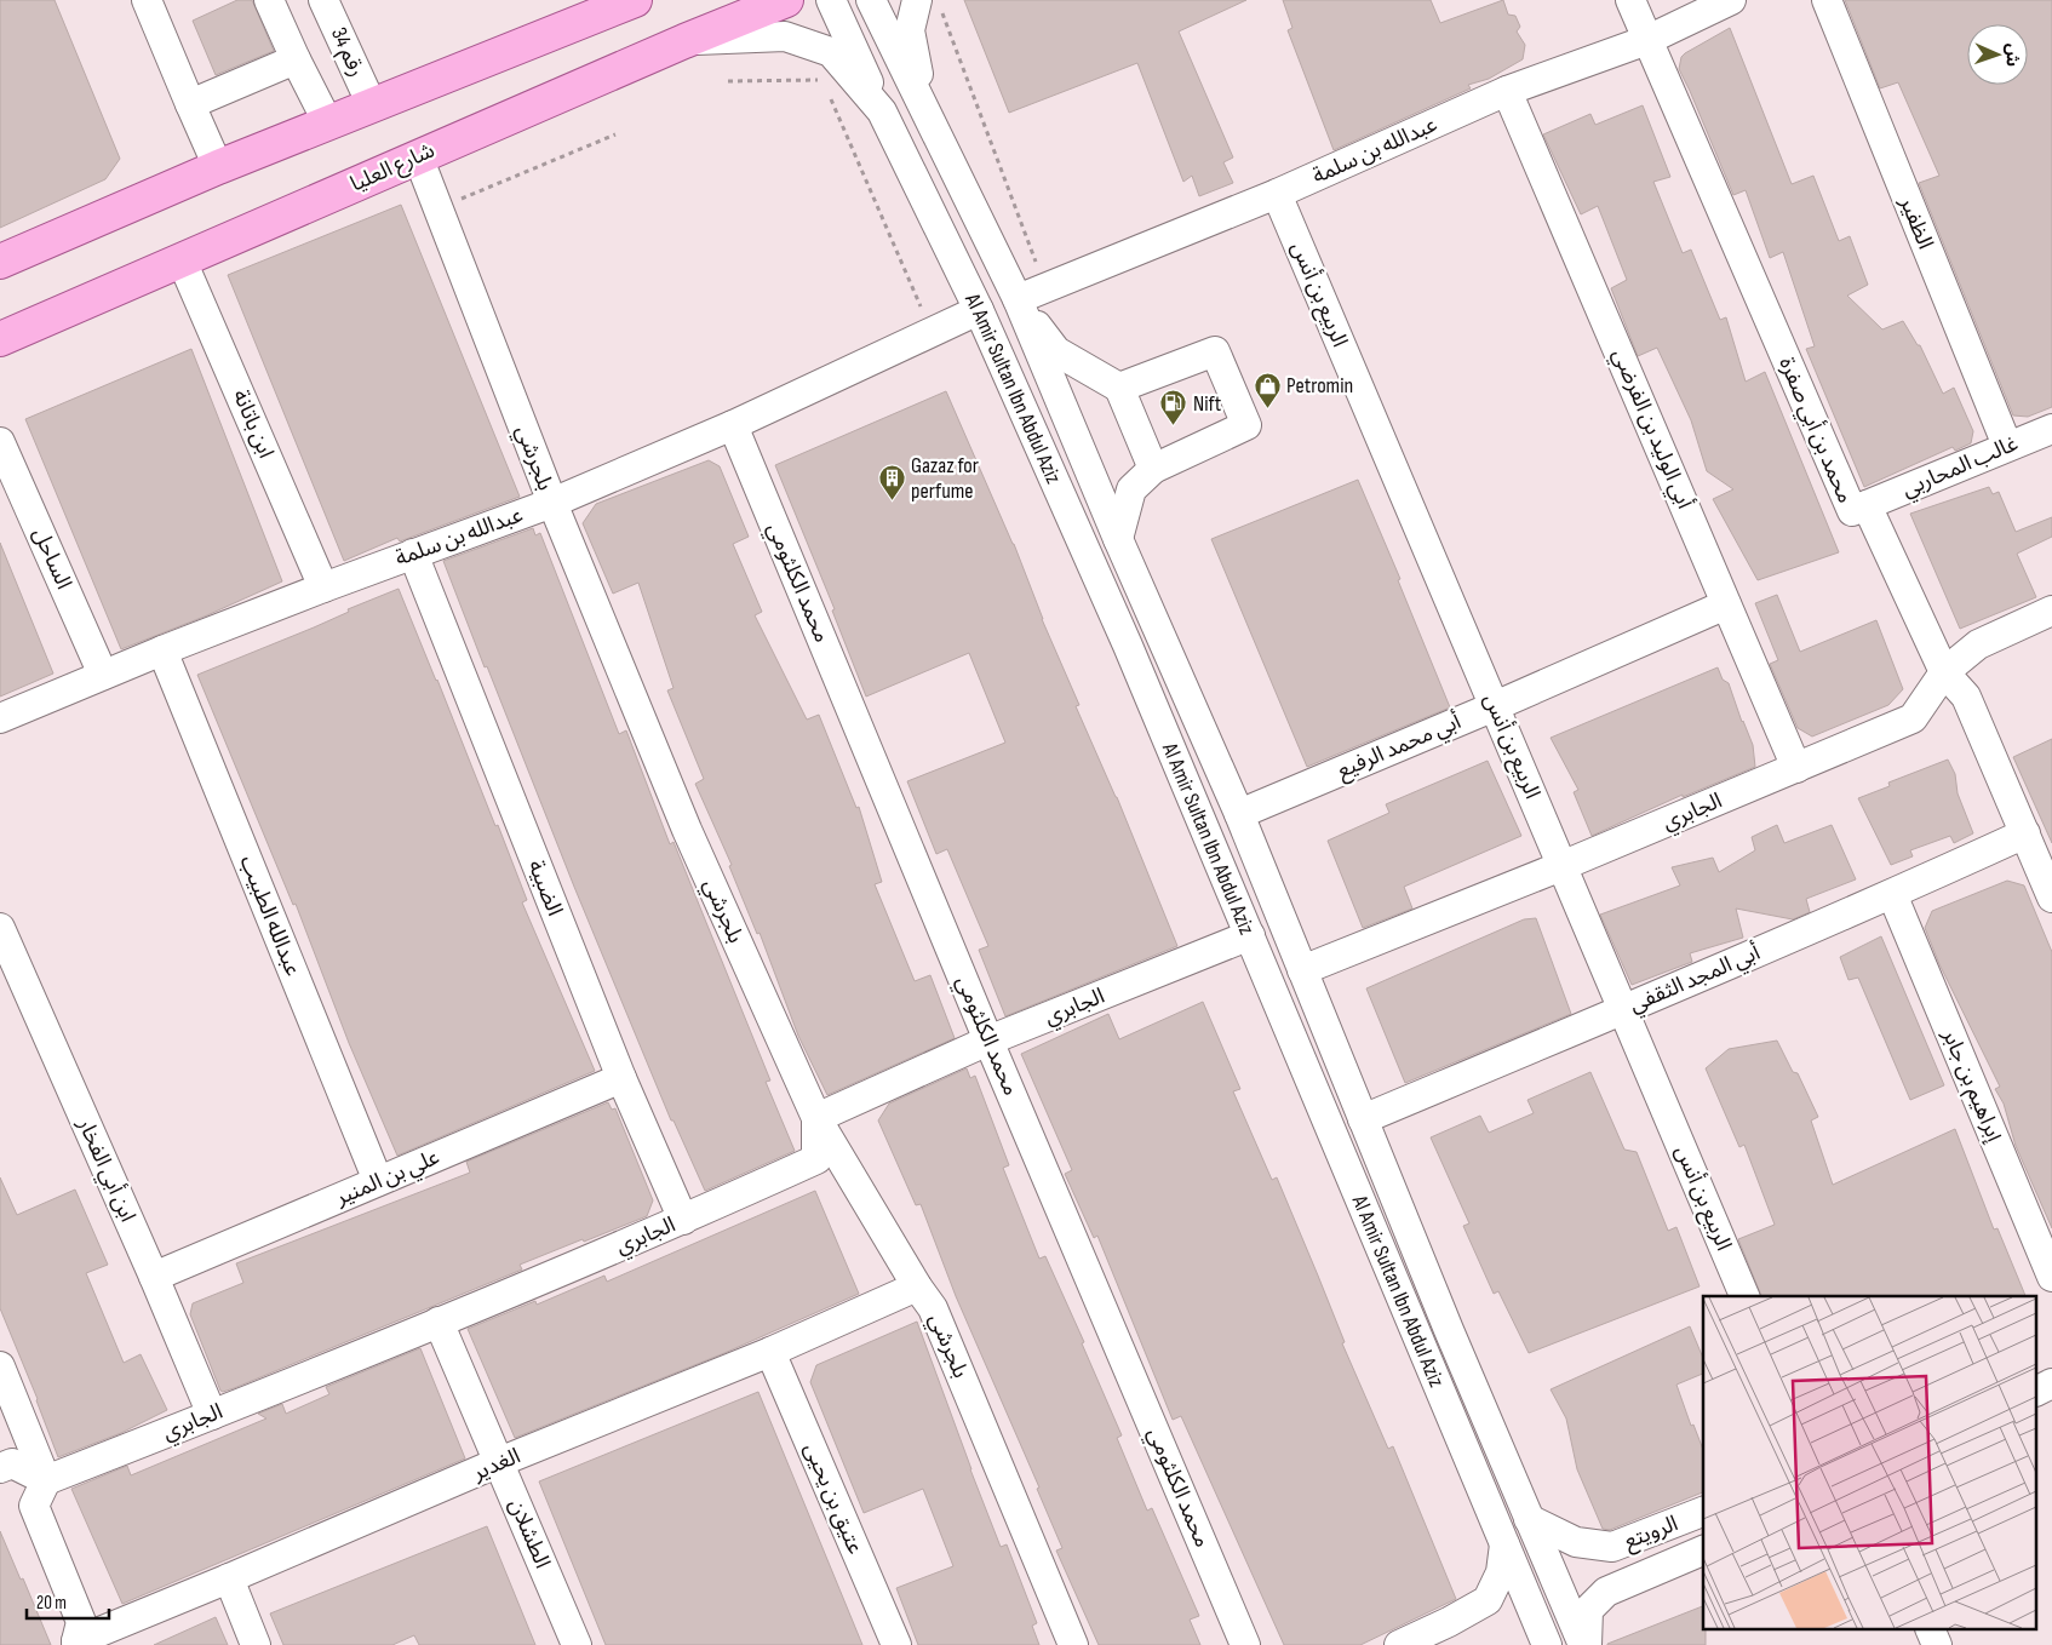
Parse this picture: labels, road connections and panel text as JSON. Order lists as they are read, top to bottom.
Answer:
{
  "streets": {
    "main road": ["شارع العليا"],
    "street": [
      "رقم 34",
      "عبدالله بن سلمة",
      "الظفير",
      "الربيع بن أنس",
      "Al Amir Sultan Ibn Abdul Aziz",
      "ابن باتانة",
      "أبي الوليد بن الفرضي",
      "محمد بن أبي صفرة",
      "بلجرشي",
      "غالب المحاربي",
      "الساحل",
      "محمد الكلثومي",
      "أبي محمد الرفيع",
      "الجابري",
      "الضبية",
      "عبدالله الطبيب",
      "أبي المجد الثقفي",
      "إبراهيم بن جابر",
      "ابن أبي الفخار",
      "علي بن المنير",
      "الغدير",
      "عتيق بن يحيى",
      "الرويتع",
      "الطشلان"
    ]
  },
  "crossings": [
    ["عبدالله بن سلمة", "الربيع بن أنس"],
    ["عبدالله بن سلمة", "Al Amir Sultan Ibn Abdul Aziz"],
    ["عبدالله بن سلمة", "ابن باتانة"],
    ["عبدالله بن سلمة", "أبي الوليد بن الفرضي"],
    ["عبدالله بن سلمة", "محمد بن أبي صفرة"],
    ["عبدالله بن سلمة", "بلجرشي"],
    ["عبدالله بن سلمة", "الساحل"],
    ["عبدالله بن سلمة", "محمد الكلثومي"],
    ["عبدالله بن سلمة", "الضبية"],
    ["عبدالله بن سلمة", "عبدالله الطبيب"],
    ["شارع العليا", "Al Amir Sultan Ibn Abdul Aziz"],
    ["شارع العليا", "ابن باتانة"],
    ["شارع العليا", "بلجرشي"],
    ["الظفير", "غالب المحاربي"],
    ["الربيع بن أنس", "أبي محمد الرفيع"],
    ["الربيع بن أنس", "الجابري"],
    ["الربيع بن أنس", "أبي المجد الثقفي"],
    ["Al Amir Sultan Ibn Abdul Aziz", "أبي محمد الرفيع"],
    ["Al Amir Sultan Ibn Abdul Aziz", "الجابري"],
    ["Al Amir Sultan Ibn Abdul Aziz", "أبي المجد الثقفي"],
    ["Al Amir Sultan Ibn Abdul Aziz", "الرويتع"],
    ["أبي الوليد بن الفرضي", "أبي محمد الرفيع"],
    ["أبي الوليد بن الفرضي", "الجابري"],
    ["محمد بن أبي صفرة", "غالب المحاربي"],
    ["محمد بن أبي صفرة", "الجابري"],
    ["محمد بن أبي صفرة", "أبي المجد الثقفي"],
    ["بلجرشي", "الجابري"],
    ["بلجرشي", "الغدير"],
    ["محمد الكلثومي", "الجابري"],
    ["الجابري", "الضبية"],
    ["الجابري", "ابن أبي الفخار"],
    ["الجابري", "الطشلان"],
    ["الضبية", "علي بن المنير"],
    ["عبدالله الطبيب", "علي بن المنير"],
    ["أبي المجد الثقفي", "إبراهيم بن جابر"],
    ["ابن أبي الفخار", "علي بن المنير"],
    ["الغدير", "عتيق بن يحيى"],
    ["الغدير", "الطشلان"]
  ],
  "places": {
    "shop": ["Petromin"],
    "fuel station": ["Nift"],
    "building": ["Gazaz for perfume"]
  },
  "scale_bar": "20 m",
  "north": "right"
}
